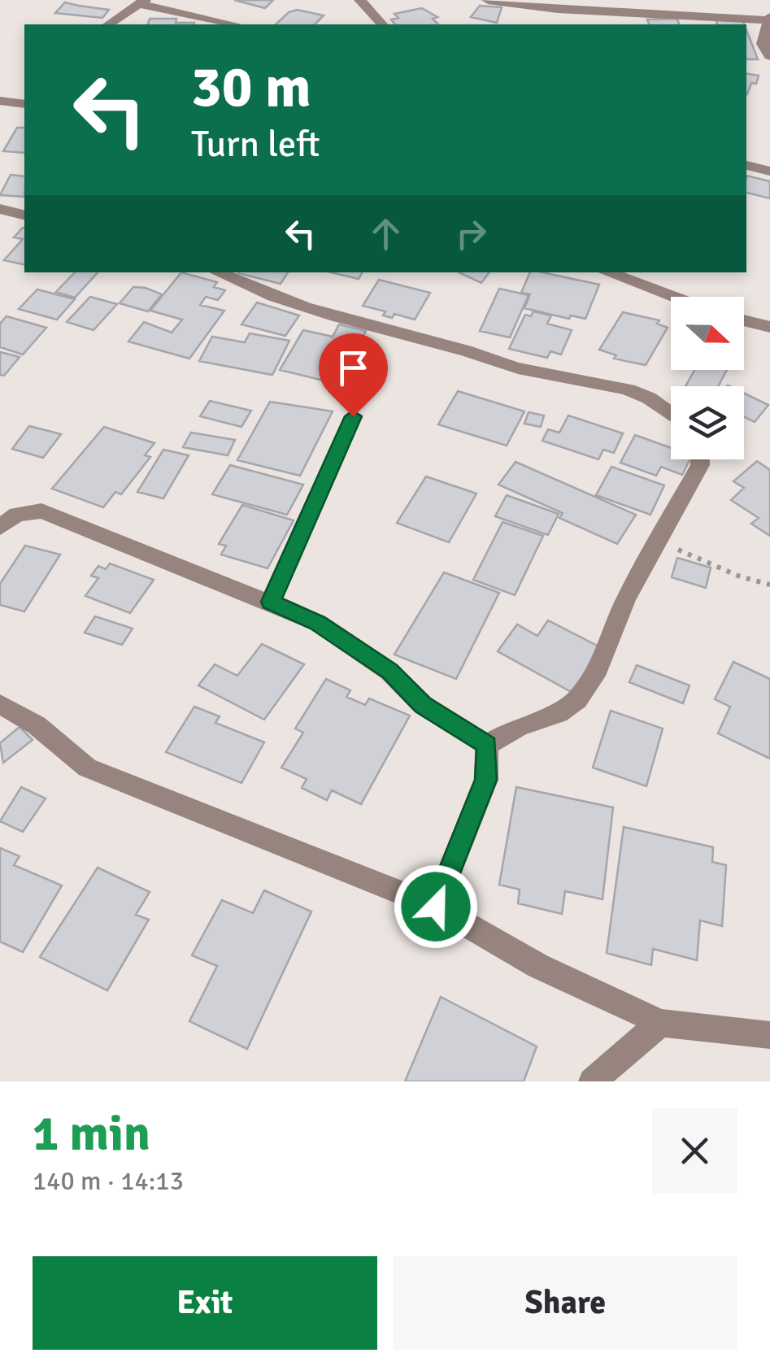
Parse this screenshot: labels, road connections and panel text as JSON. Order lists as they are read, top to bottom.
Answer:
{
  "north": "right",
  "page": {
    "turn": ["30 m", "Turn left"],
    "heading": ["1 min", "140 m · 14:13"],
    "buttons": ["Exit", "Share"]
  }
}
